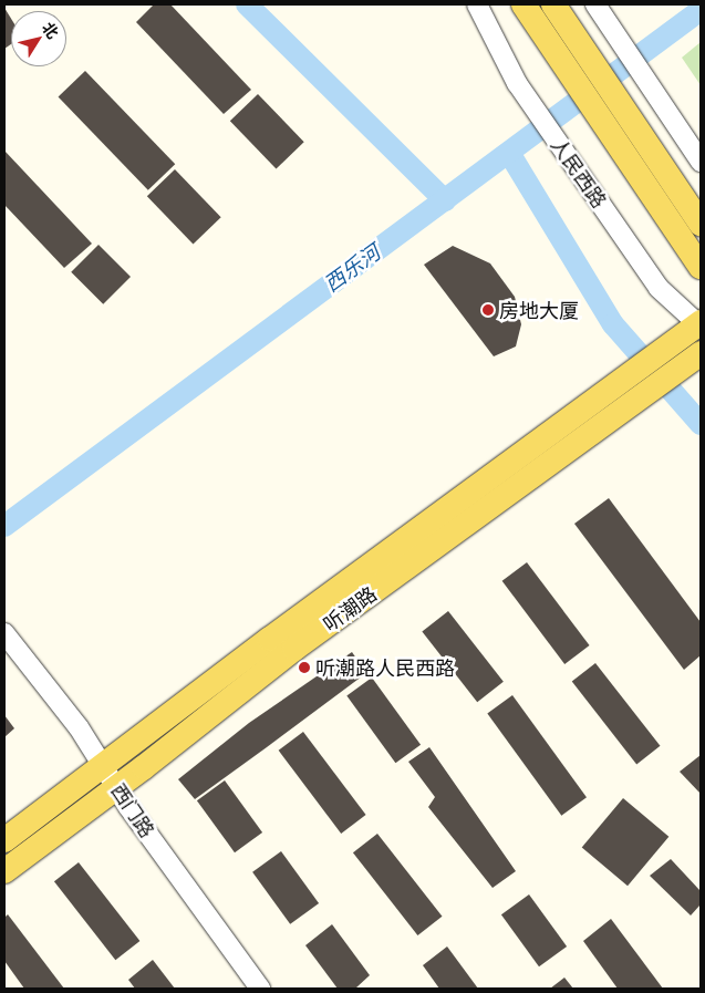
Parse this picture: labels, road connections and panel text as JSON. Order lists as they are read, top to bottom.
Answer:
{
  "streets": {
    "main road": ["听潮路"],
    "street": ["人民西路", "西门路"]
  },
  "crossings": [
    ["人民西路", "听潮路"],
    ["听潮路", "西门路"]
  ],
  "water": ["西乐河"],
  "places": ["房地大厦", "听潮路人民西路"],
  "north": "top right"
}
